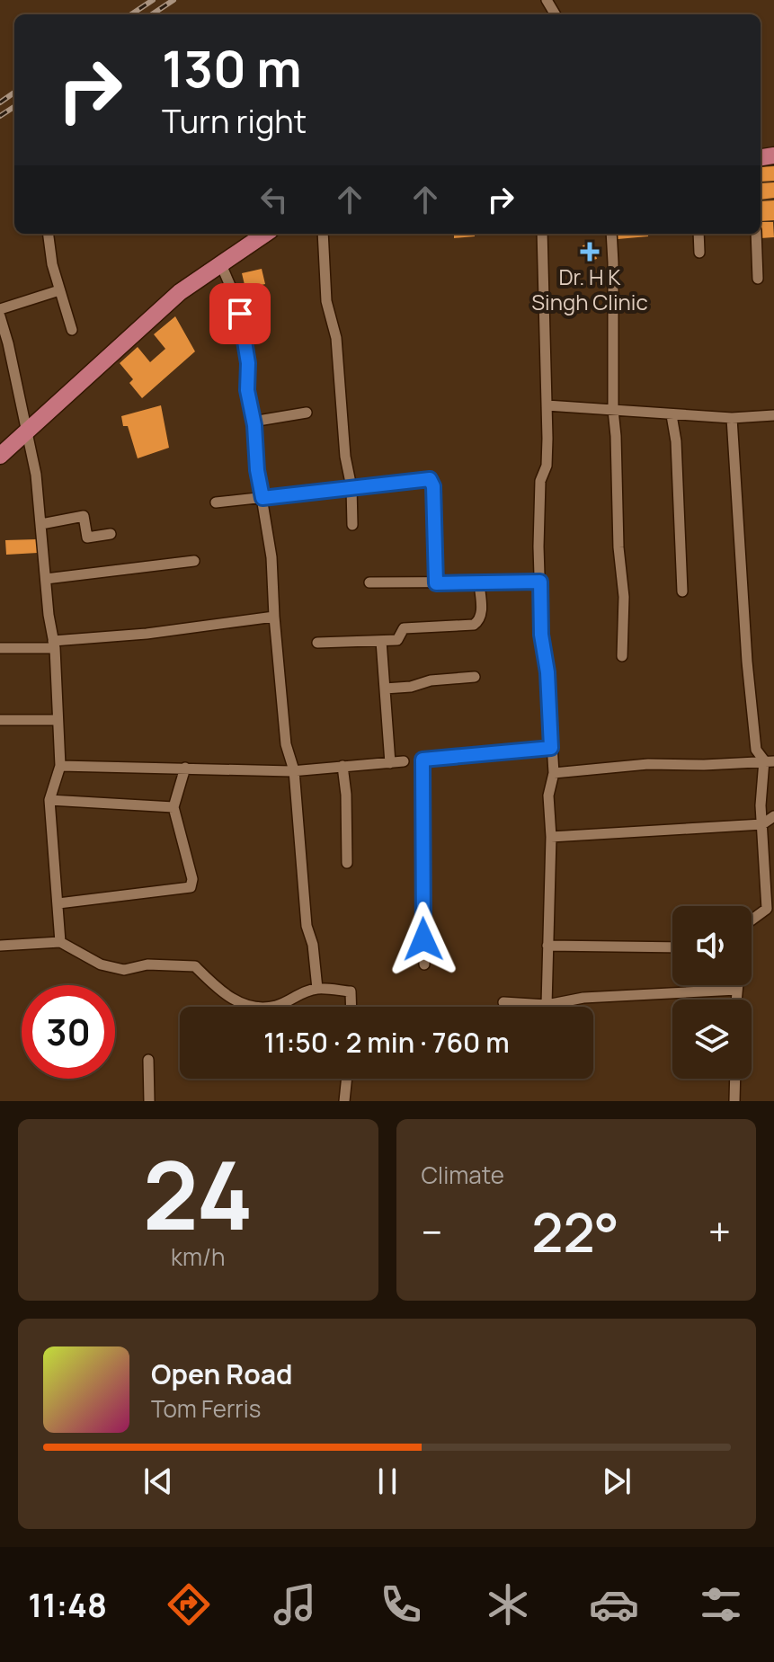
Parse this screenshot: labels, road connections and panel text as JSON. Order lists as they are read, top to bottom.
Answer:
{
  "places": {
    "health": ["Dr. H K Singh Clinic"]
  },
  "page": {
    "turn": ["130 m", "Turn right"],
    "limit": "30",
    "trip": "11:50 · 2 min · 760 m",
    "tile": [
      ["24", "km/h"],
      "Climate"
    ],
    "heat": ["−", "22°", "+"],
    "song": ["Open Road", "Tom Ferris"],
    "tabs": "11:48"
  }
}
